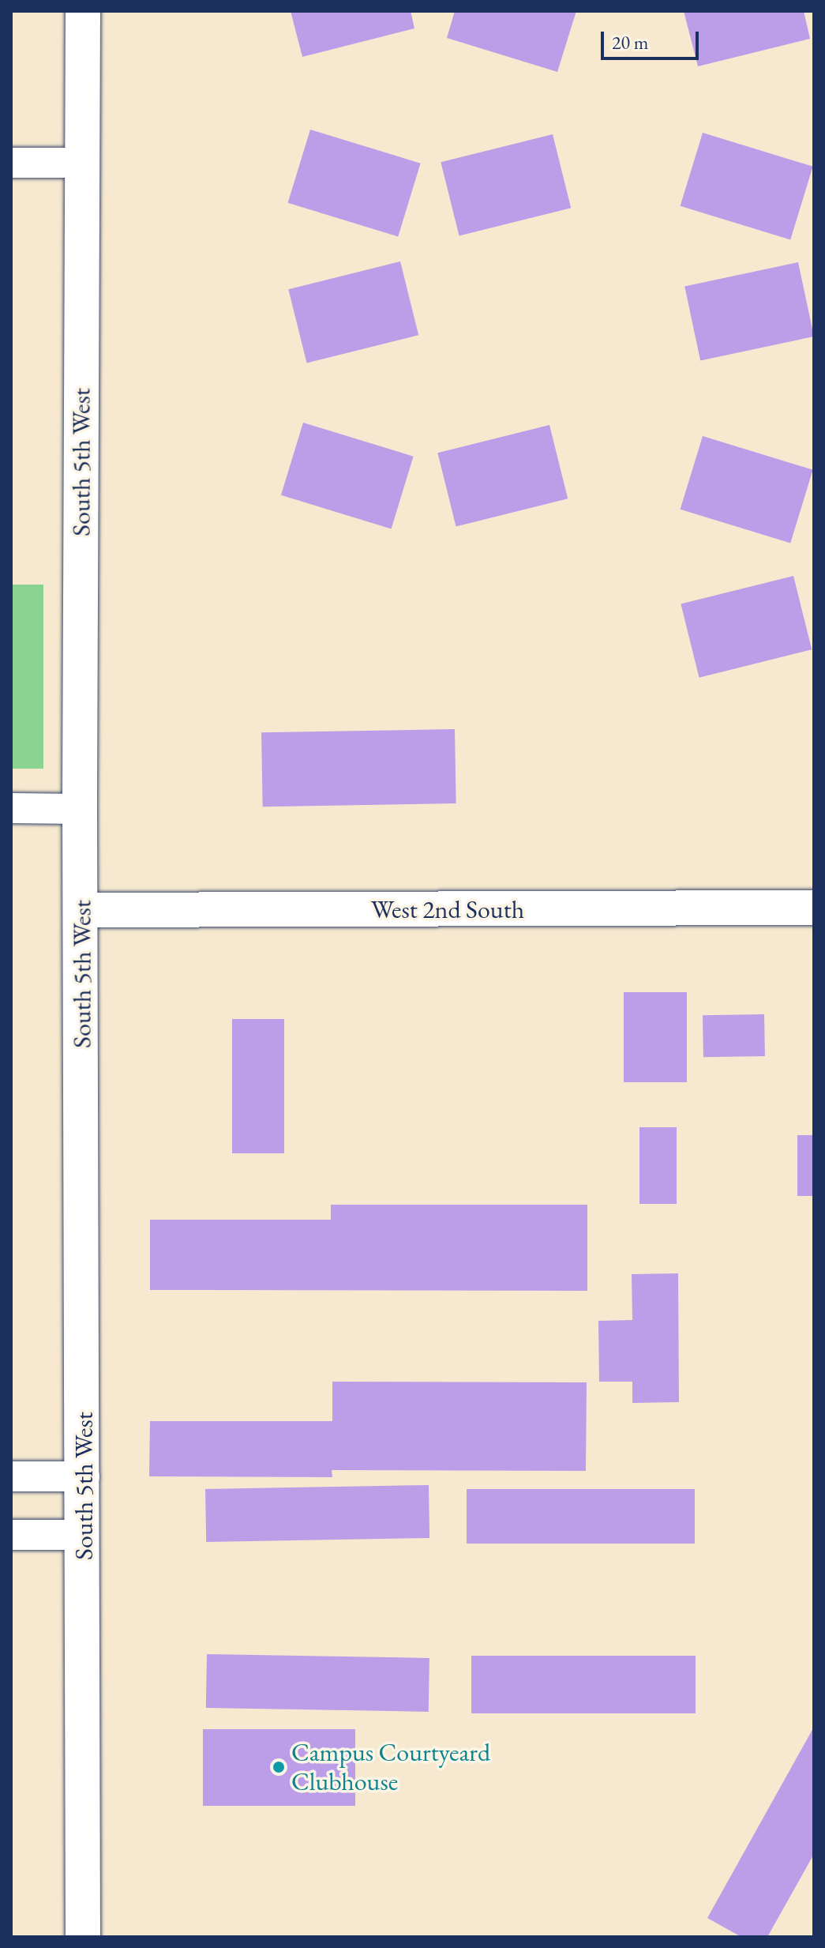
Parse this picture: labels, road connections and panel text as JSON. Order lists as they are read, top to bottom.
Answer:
{
  "streets": {
    "street": ["South 5th West", "West 2nd South"]
  },
  "crossings": [
    ["South 5th West", "West 2nd South"]
  ],
  "places": ["Campus Courtyeard Clubhouse"],
  "scale_bar": "20 m"
}
